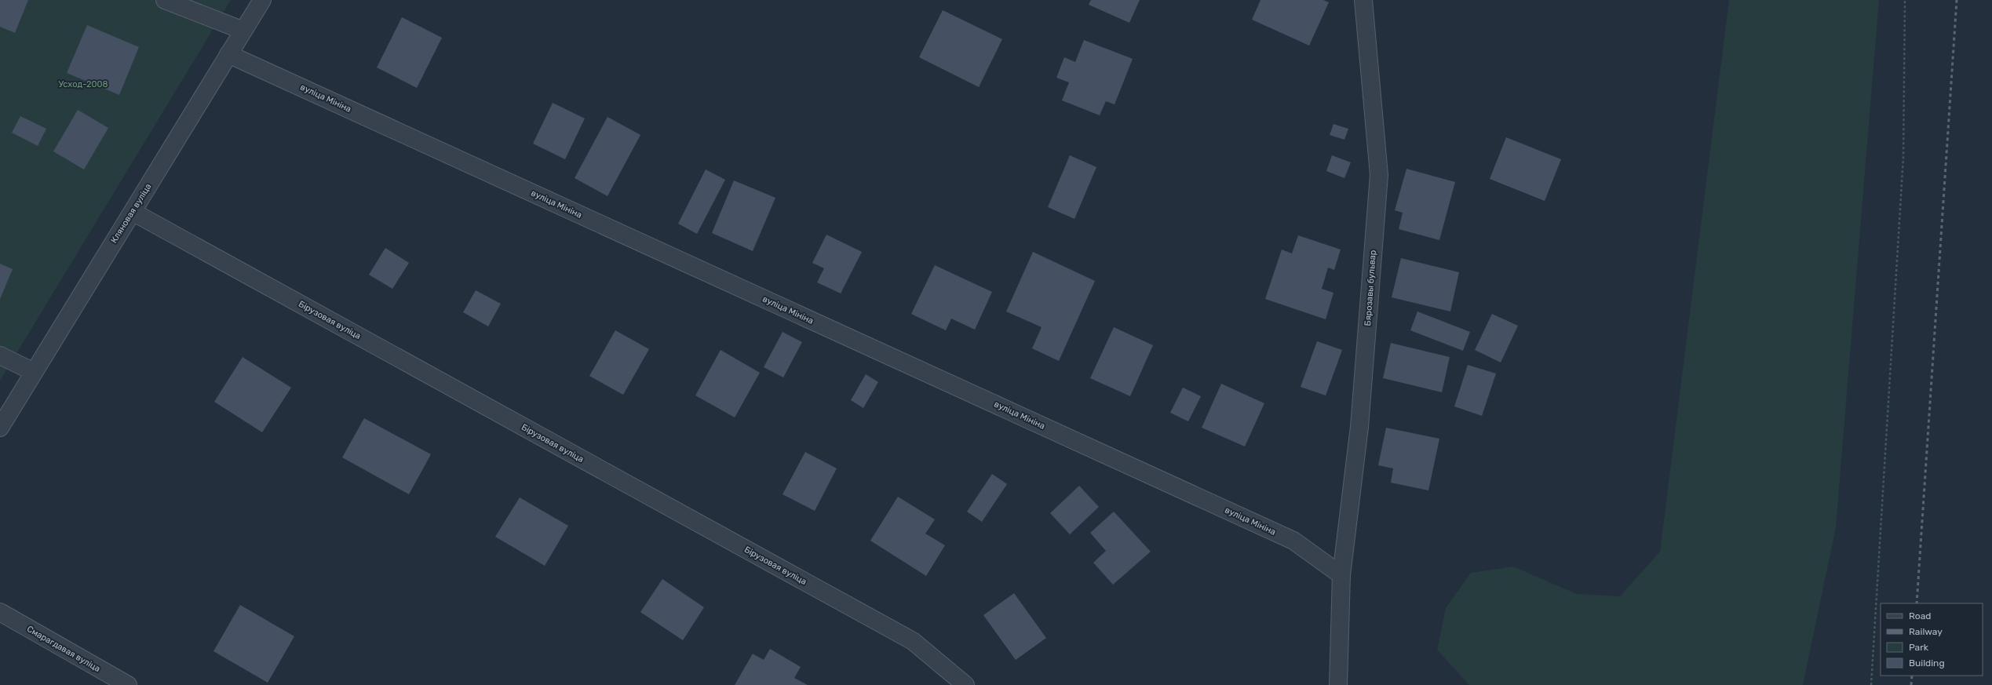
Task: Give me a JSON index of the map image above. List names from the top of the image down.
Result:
{
  "streets": {
    "street": [
      "вуліца Мініна",
      "Кляновая вуліца",
      "Бярозавы бульвар",
      "Бірузовая вуліца",
      "Смарагдавая вуліца"
    ]
  },
  "crossings": [
    ["вуліца Мініна", "Кляновая вуліца"],
    ["вуліца Мініна", "Бярозавы бульвар"],
    ["Кляновая вуліца", "Бірузовая вуліца"]
  ],
  "parks": ["Усход-2008"],
  "legend": [
    "Road",
    "Railway",
    "Park",
    "Building"
  ]
}
